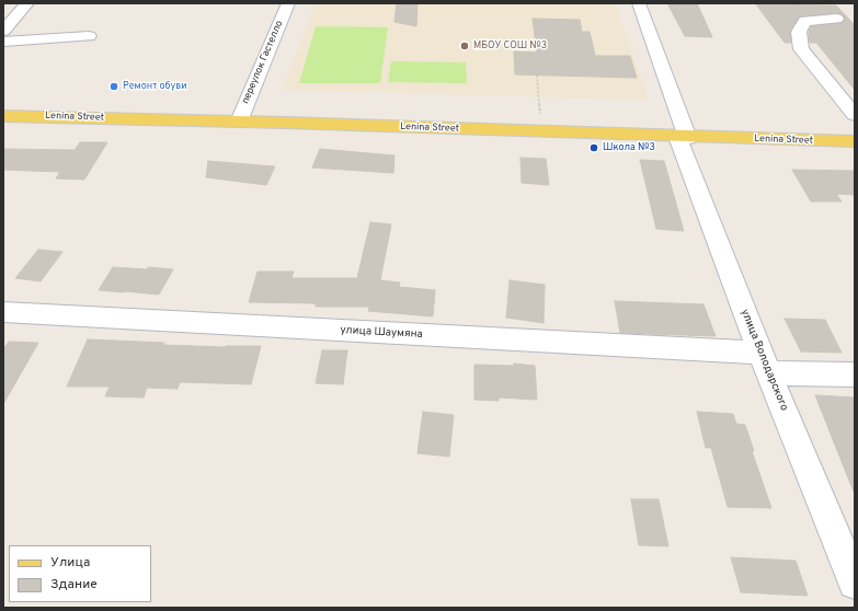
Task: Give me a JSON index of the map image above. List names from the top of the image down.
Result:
{
  "streets": {
    "main road": ["Lenina Street"],
    "street": ["переулок Гастелло", "улица Шаумяна", "улица Володарского"]
  },
  "crossings": [
    ["переулок Гастелло", "Lenina Street"],
    ["Lenina Street", "улица Володарского"],
    ["улица Шаумяна", "улица Володарского"]
  ],
  "places": ["МБОУ СОШ №3", "Ремонт обуви", "Школа №3"],
  "legend": ["Улица", "Здание"]
}
